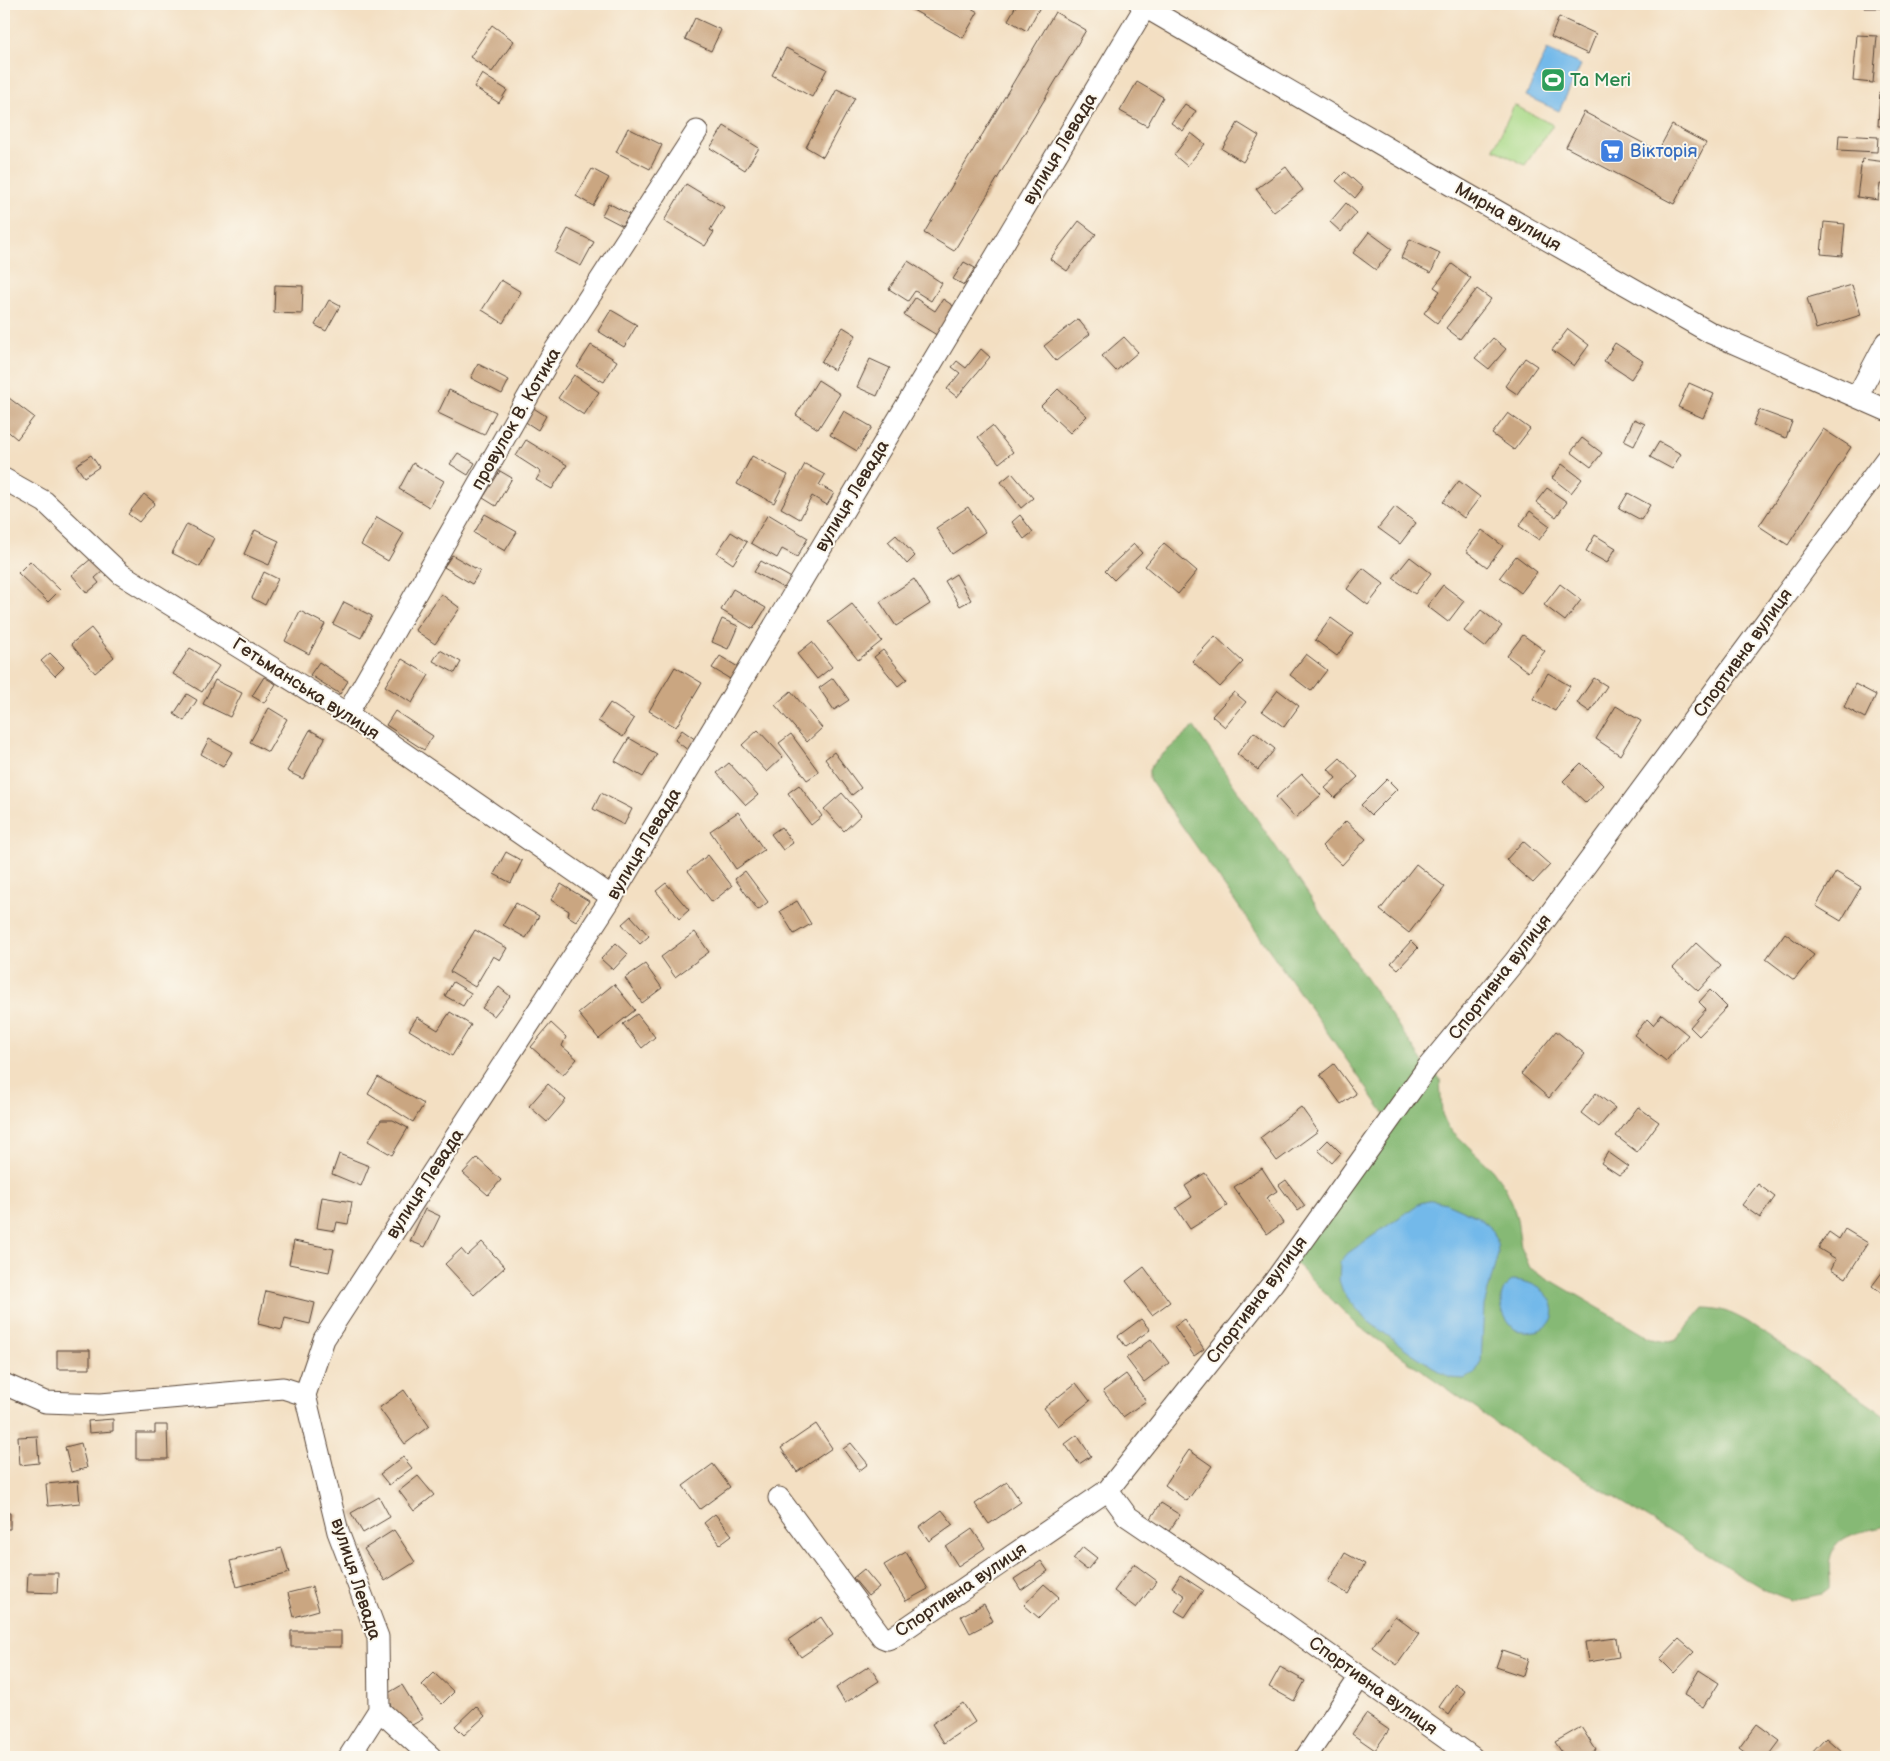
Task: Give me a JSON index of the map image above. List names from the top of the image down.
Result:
{
  "streets": {
    "street": [
      "вулиця Левада",
      "Мирна вулиця",
      "провулок В. Котика",
      "Спортивна вулиця",
      "Гетьманська вулиця"
    ]
  },
  "crossings": [
    ["вулиця Левада", "Мирна вулиця"],
    ["вулиця Левада", "Гетьманська вулиця"],
    ["провулок В. Котика", "Гетьманська вулиця"]
  ],
  "places": {
    "sports": ["Ta Meri"],
    "supermarket": ["Вікторія"]
  }
}
